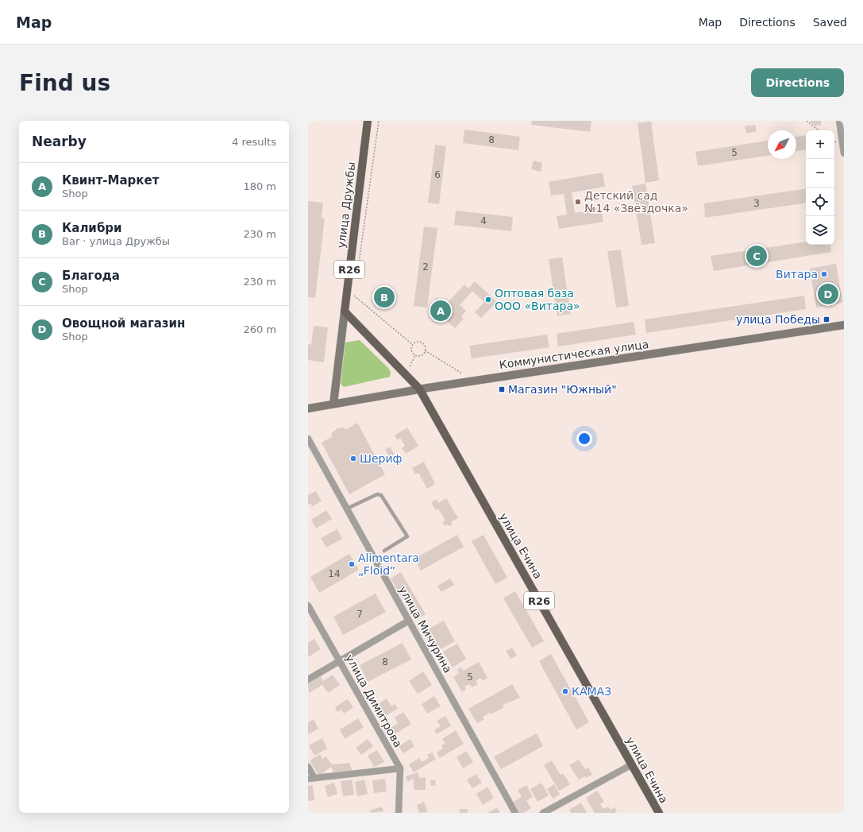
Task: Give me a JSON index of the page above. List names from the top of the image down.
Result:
{
  "streets": {
    "main road": [
      "улица Дружбы",
      "R26",
      "Коммунистическая улица",
      "улица Ечина"
    ],
    "street": ["улица Мичурина", "улица Димитрова"]
  },
  "crossings": [
    ["улица Дружбы", "R26"],
    ["улица Дружбы", "Коммунистическая улица"],
    ["R26", "Коммунистическая улица"],
    ["R26", "улица Ечина"],
    ["Коммунистическая улица", "улица Ечина"]
  ],
  "places": {
    "other": [
      "Детский сад №14 «Звёздочка»",
      "Витара",
      "Оптовая база ООО «Витара»",
      "Шериф",
      "Alimentara „Floid”",
      "КАМАЗ"
    ],
    "transit": ["улица Победы", "Магазин \"Южный\""]
  },
  "house_numbers": [
    "8",
    "5",
    "6",
    "3",
    "4",
    "2",
    "14",
    "7",
    "8",
    "5"
  ],
  "north": "bottom left",
  "page": {
    "header": "Map",
    "nav": ["Map", "Directions", "Saved"],
    "buttons": "Directions",
    "title": "Find us",
    "heading": ["Nearby", "4 results"],
    "map_buttons": ["+", "−"],
    "list": [
      {
        "mark": "A",
        "name": "Квинт-Маркет",
        "note": "Shop",
        "value": "180 m"
      },
      {
        "mark": "B",
        "name": "Калибри",
        "note": "Bar · улица Дружбы",
        "value": "230 m"
      },
      {
        "mark": "C",
        "name": "Благода",
        "note": "Shop",
        "value": "230 m"
      },
      {
        "mark": "D",
        "name": "Овощной магазин",
        "note": "Shop",
        "value": "260 m"
      }
    ],
    "pins": [
      "C",
      "D",
      "B",
      "A"
    ]
  }
}
